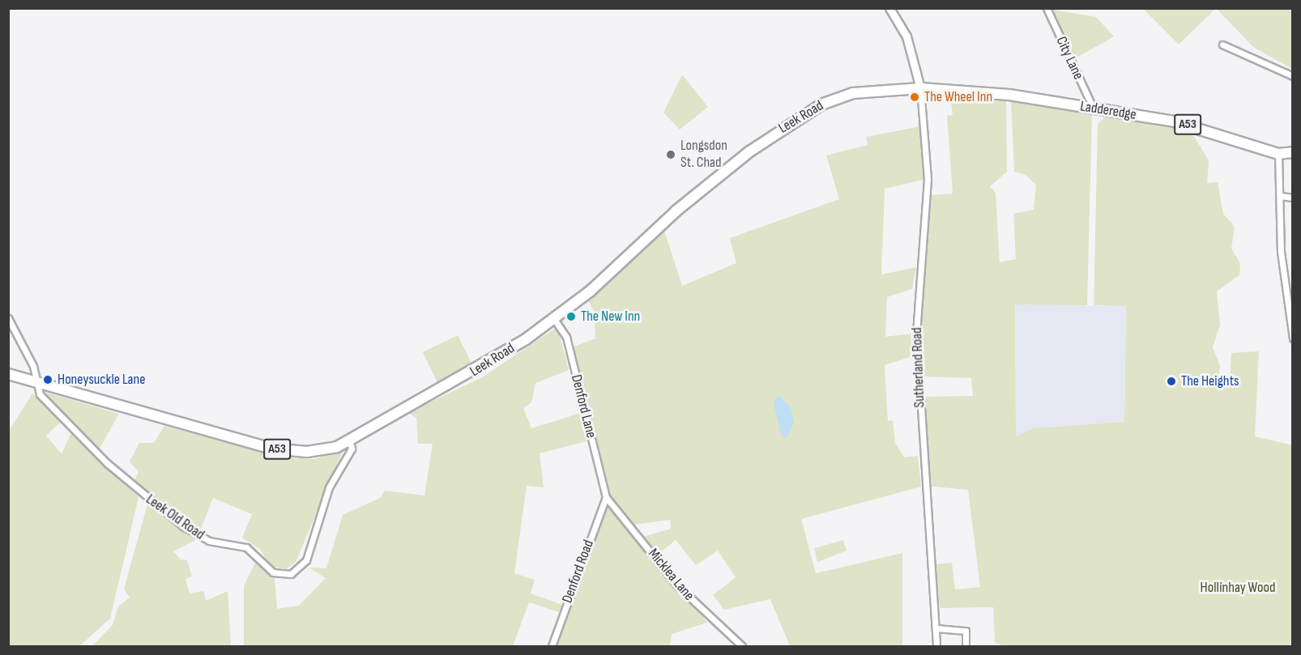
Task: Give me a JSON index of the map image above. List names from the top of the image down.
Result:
{
  "streets": {
    "highway": ["Ladderedge", "Leek Road", "A53"],
    "street": [
      "City Lane",
      "Sutherland Road",
      "Denford Lane",
      "Leek Old Road",
      "Denford Road",
      "Micklea Lane"
    ]
  },
  "crossings": [
    ["City Lane", "Ladderedge"],
    ["Ladderedge", "Leek Road"],
    ["Ladderedge", "Sutherland Road"],
    ["Leek Road", "Sutherland Road"],
    ["Leek Road", "Denford Lane"],
    ["Leek Road", "Leek Old Road"],
    ["Denford Lane", "Denford Road"],
    ["Denford Lane", "Micklea Lane"],
    ["Denford Road", "Micklea Lane"]
  ],
  "parks": ["Hollinhay Wood"],
  "places": [
    "The Wheel Inn",
    "Longsdon St. Chad",
    "The New Inn",
    "Honeysuckle Lane",
    "The Heights"
  ]
}
